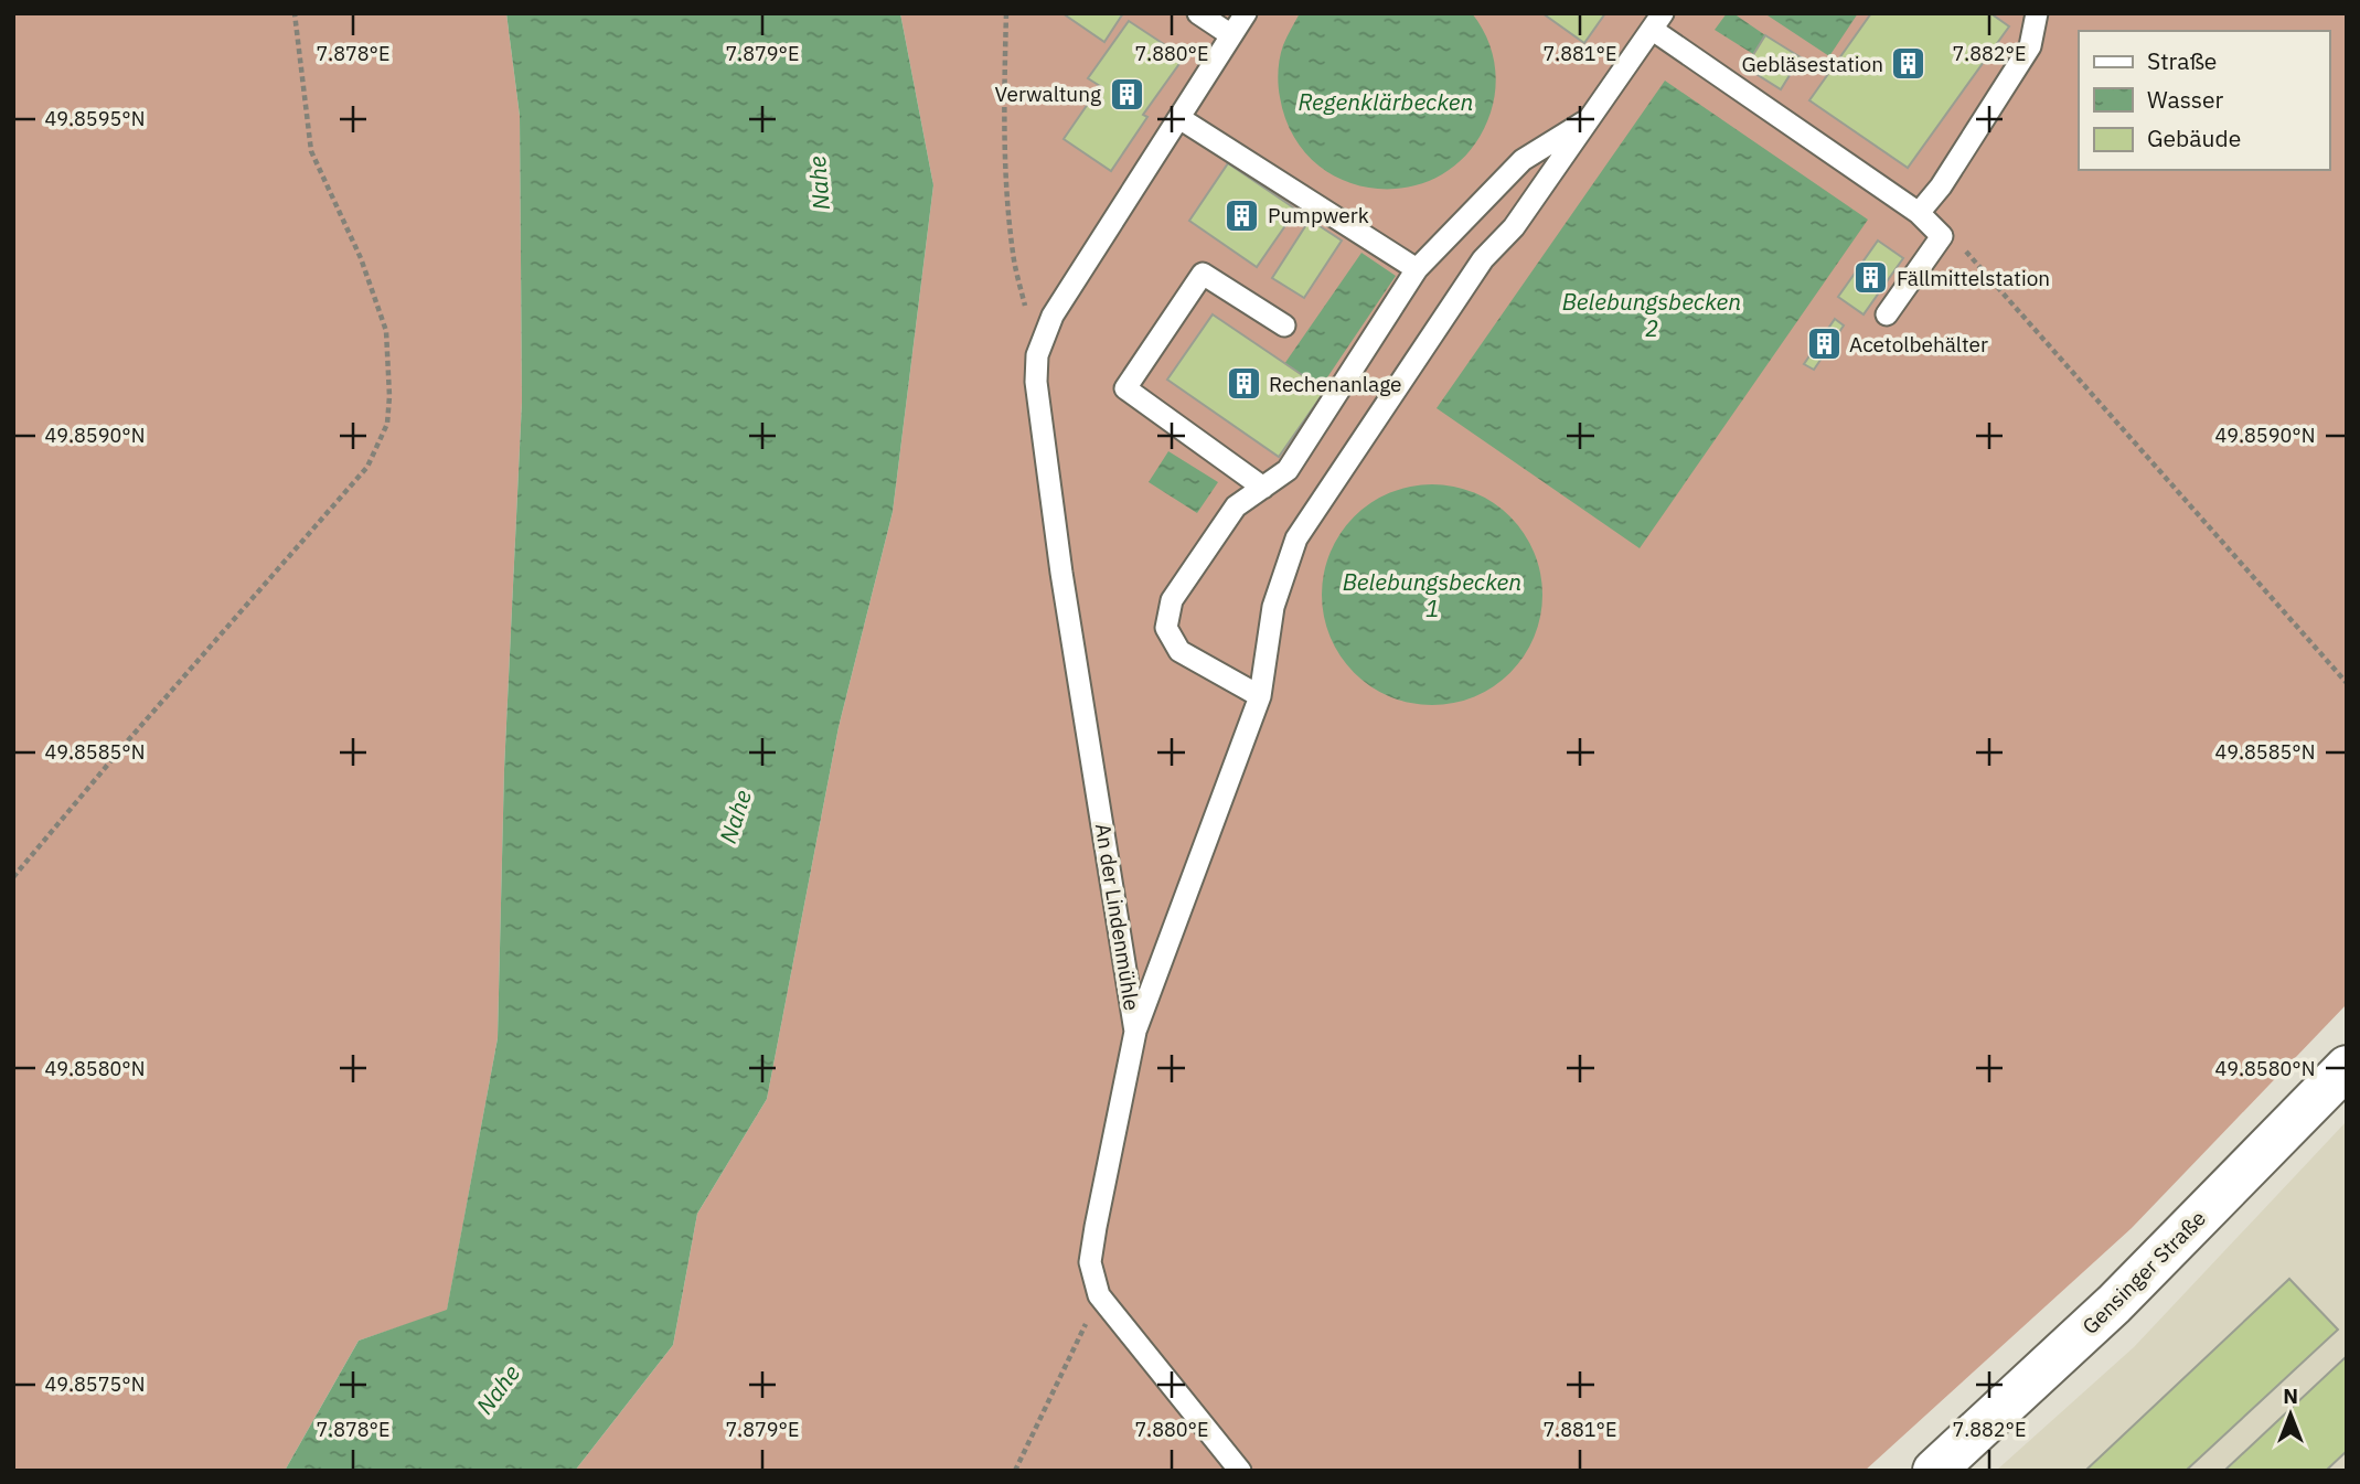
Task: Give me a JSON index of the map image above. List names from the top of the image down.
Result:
{
  "streets": {
    "street": ["Gensinger Straße"],
    "lane": ["An der Lindenmühle"]
  },
  "water": [
    "Regenklärbecken",
    "Nahe",
    "Belebungsbecken 2",
    "Belebungsbecken 1"
  ],
  "places": {
    "building": [
      "Gebläsestation",
      "Verwaltung",
      "Pumpwerk",
      "Fällmittelstation",
      "Acetolbehälter",
      "Rechenanlage"
    ]
  },
  "legend": ["Straße", "Wasser", "Gebäude"],
  "north": "top",
  "coordinates": [
    "7.878°E",
    "7.879°E",
    "7.880°E",
    "7.881°E",
    "7.882°E",
    "49.8595°N",
    "49.8590°N",
    "49.8585°N",
    "49.8580°N",
    "49.8575°N"
  ]
}
